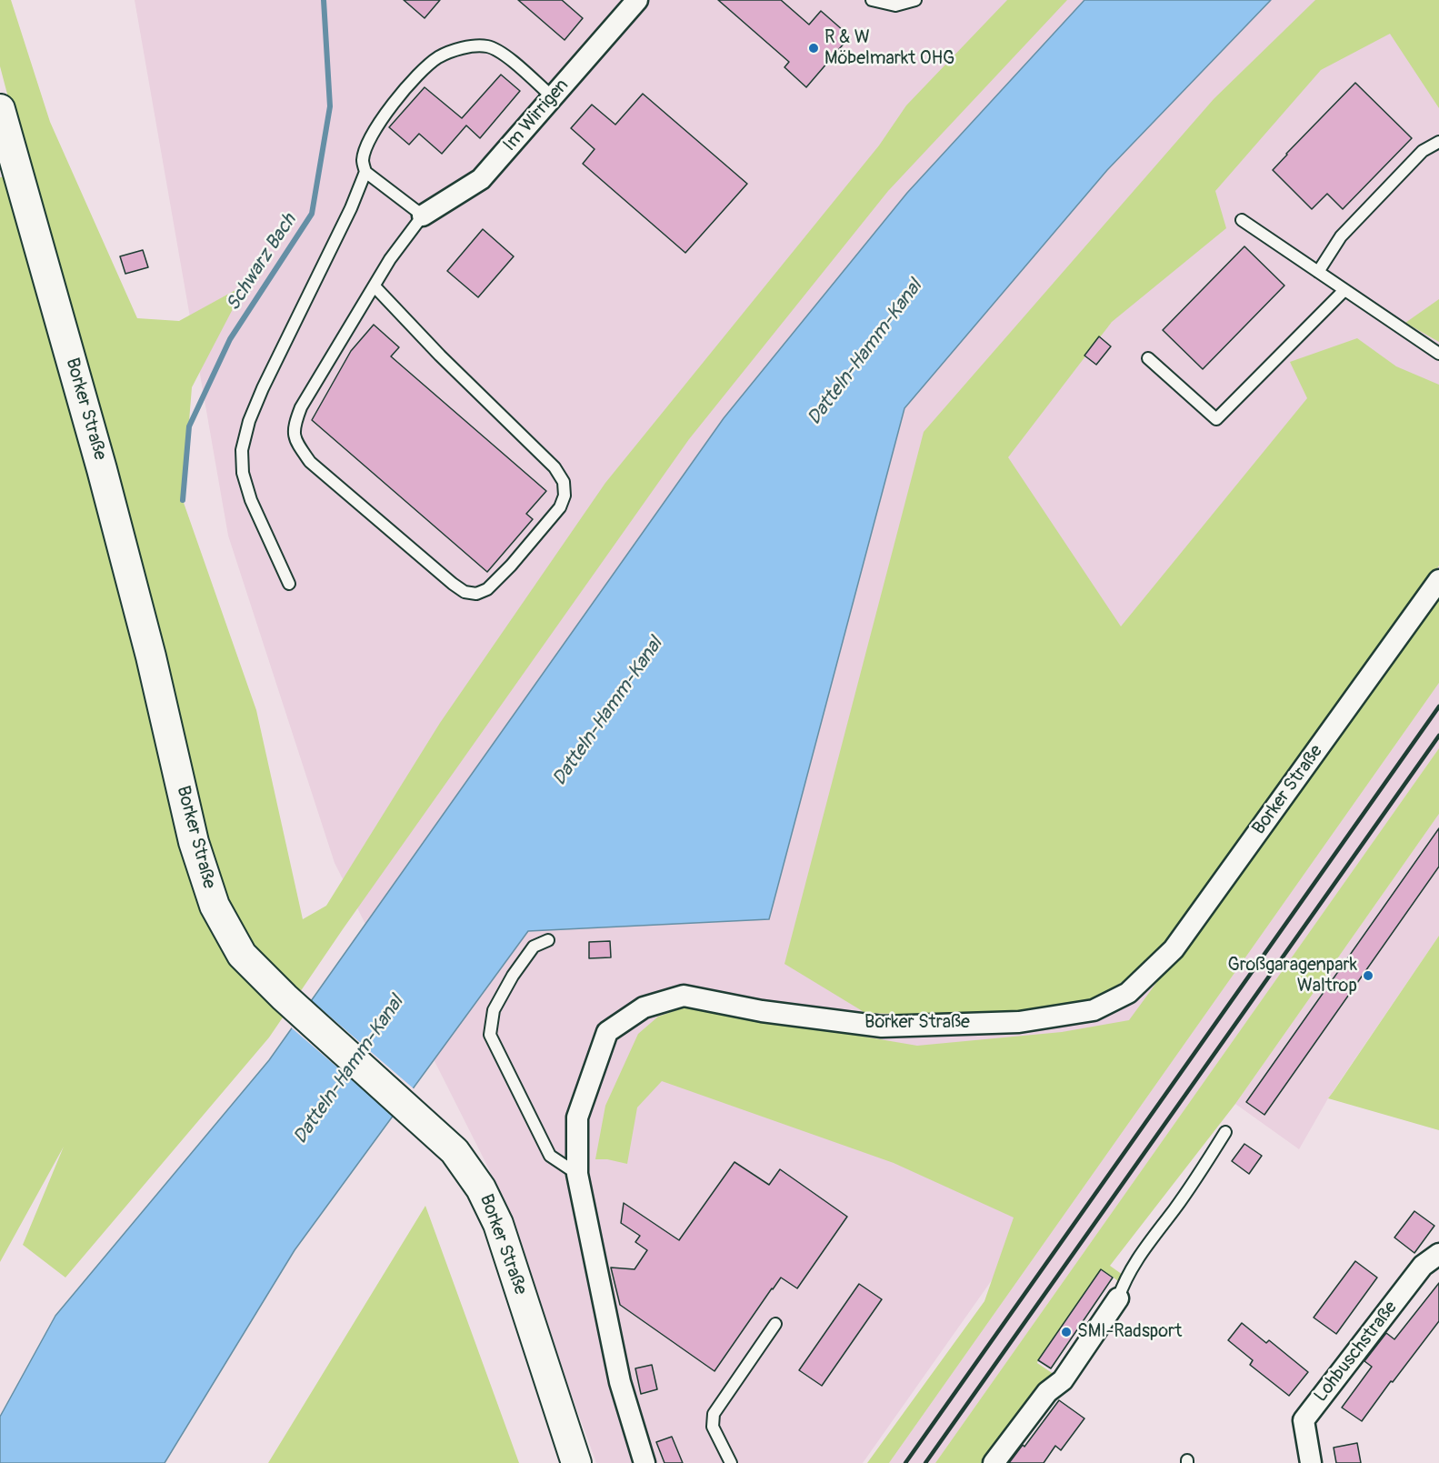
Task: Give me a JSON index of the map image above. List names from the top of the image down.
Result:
{
  "streets": {
    "street": ["Im Wirrigen", "Borker Straße", "Lohbuschstraße"]
  },
  "water": ["Schwarz Bach", "Datteln-Hamm-Kanal"],
  "places": ["R & W Möbelmarkt OHG", "Großgaragenpark Waltrop", "SMI-Radsport"]
}
